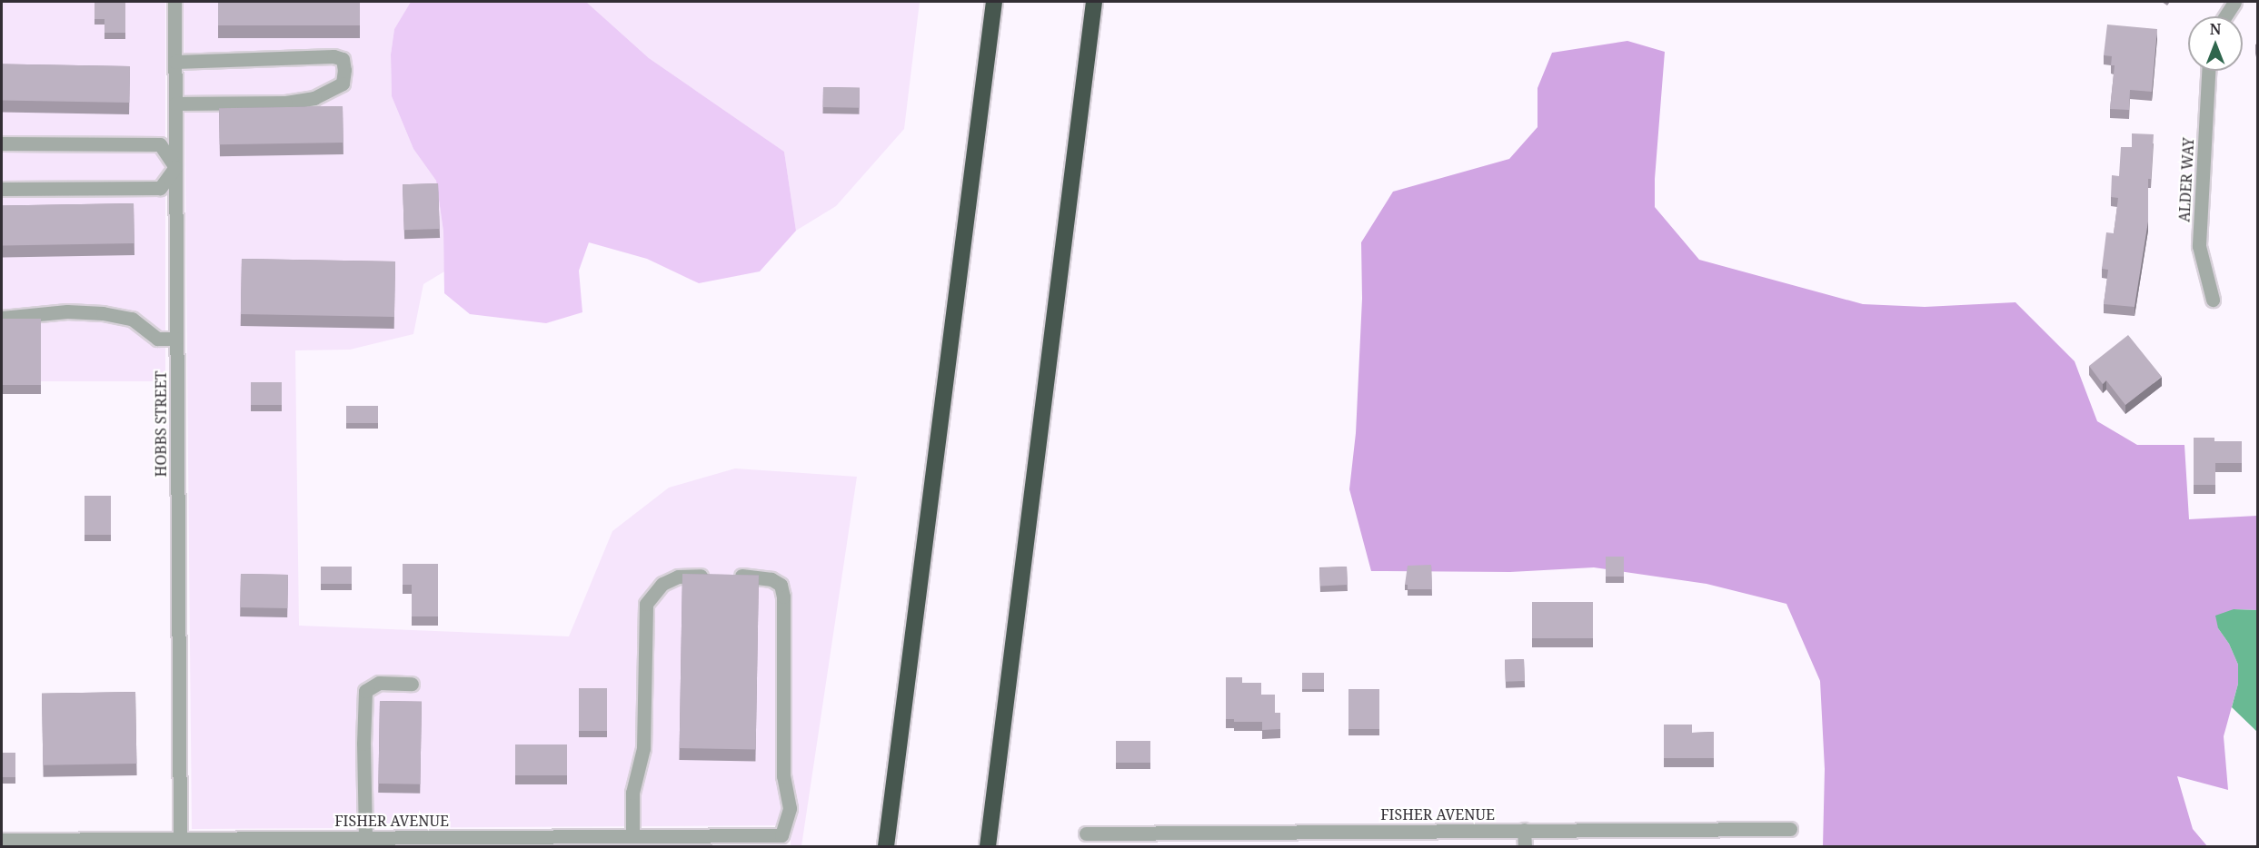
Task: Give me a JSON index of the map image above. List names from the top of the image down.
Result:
{
  "streets": {
    "street": ["ALDER WAY", "HOBBS STREET", "FISHER AVENUE"]
  },
  "crossings": [
    ["HOBBS STREET", "FISHER AVENUE"]
  ],
  "north": "top"
}
